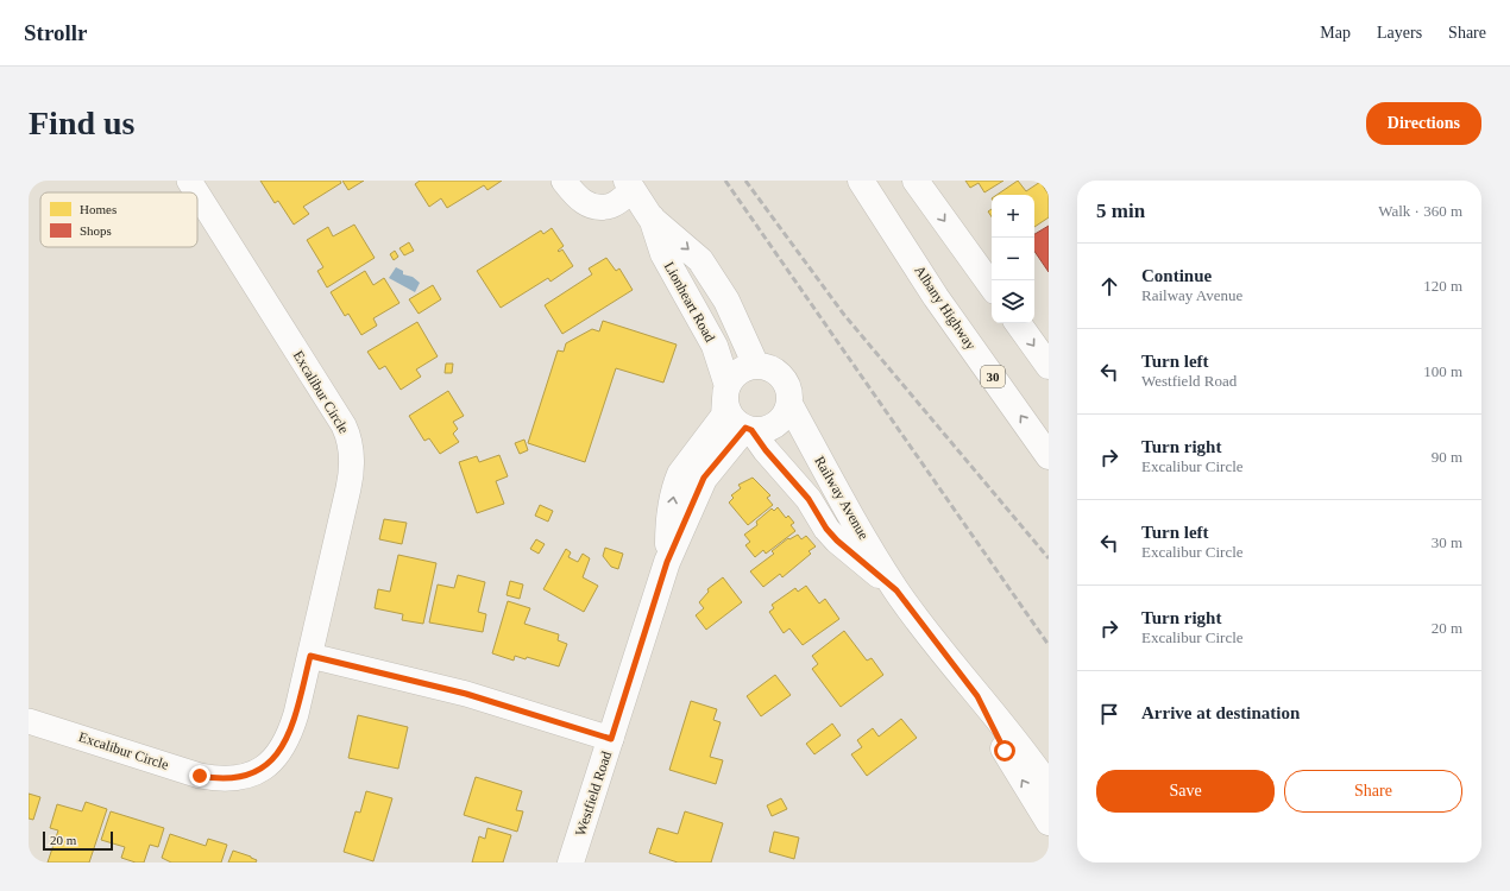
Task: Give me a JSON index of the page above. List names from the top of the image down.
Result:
{
  "streets": {
    "main road": [
      "Lionheart Road",
      "Albany Highway",
      "30",
      "Railway Avenue",
      "Westfield Road"
    ],
    "street": ["Excalibur Circle"]
  },
  "crossings": [
    ["Lionheart Road", "Railway Avenue"],
    ["Lionheart Road", "Westfield Road"],
    ["Railway Avenue", "Westfield Road"]
  ],
  "legend": ["Homes", "Shops"],
  "scale_bar": "20 m",
  "page": {
    "header": "Strollr",
    "nav": ["Map", "Layers", "Share"],
    "buttons": [
      "Directions",
      ["Save", "Share"]
    ],
    "title": "Find us",
    "heading": ["5 min", "Walk · 360 m"],
    "map_buttons": ["+", "−"],
    "list": [
      ["Continue", "Railway Avenue", "120 m"],
      ["Turn left", "Westfield Road", "100 m"],
      ["Turn right", "Excalibur Circle", "90 m"],
      ["Turn left", "Excalibur Circle", "30 m"],
      ["Turn right", "Excalibur Circle", "20 m"],
      "Arrive at destination"
    ],
    "scale": "20 m"
  }
}
